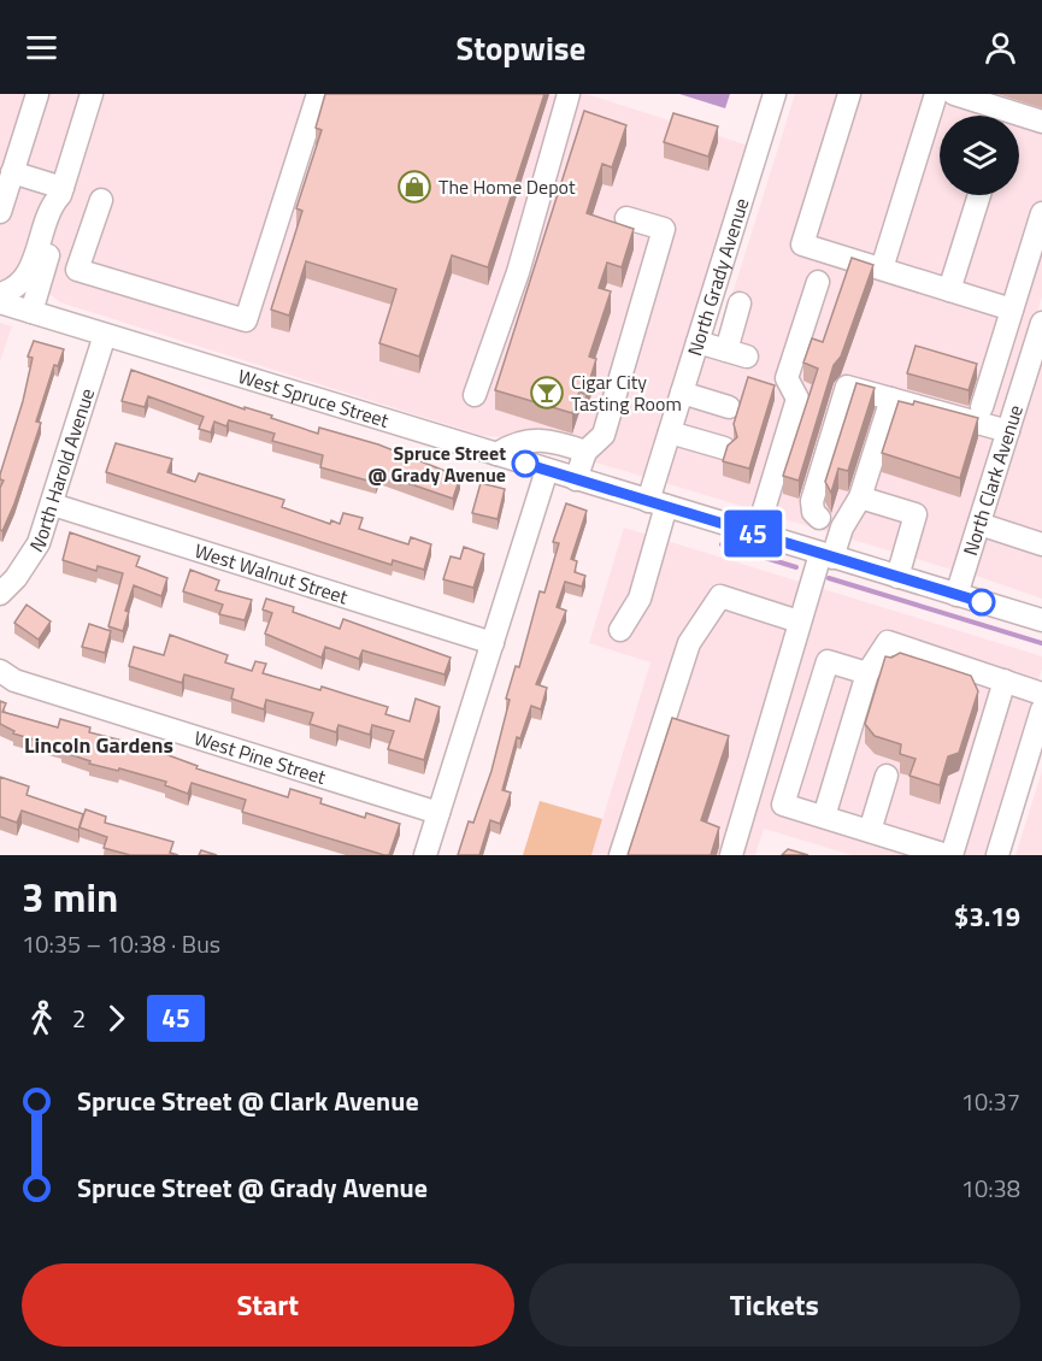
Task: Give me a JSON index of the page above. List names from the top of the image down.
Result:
{
  "streets": {
    "street": [
      "North Grady Avenue",
      "West Spruce Street",
      "North Harold Avenue",
      "North Clark Avenue",
      "West Walnut Street",
      "West Pine Street"
    ]
  },
  "crossings": [
    ["North Grady Avenue", "West Spruce Street"],
    ["West Spruce Street", "North Harold Avenue"],
    ["West Spruce Street", "North Clark Avenue"],
    ["North Harold Avenue", "West Walnut Street"]
  ],
  "districts": ["Lincoln Gardens"],
  "places": {
    "shop": ["The Home Depot"],
    "bar": ["Cigar City Tasting Room"],
    "other": ["Spruce Street @ Grady Avenue"]
  },
  "lines": ["bus line 45"],
  "page": {
    "header": "Stopwise",
    "on_map": "45",
    "heading": ["3 min", "10:35 – 10:38 · Bus", "$3.19"],
    "legs": ["2", "45"],
    "list": [
      {
        "name": "Spruce Street @ Clark Avenue",
        "value": "10:37"
      },
      {
        "name": "Spruce Street @ Grady Avenue",
        "value": "10:38"
      }
    ],
    "buttons": ["Start", "Tickets"]
  }
}
